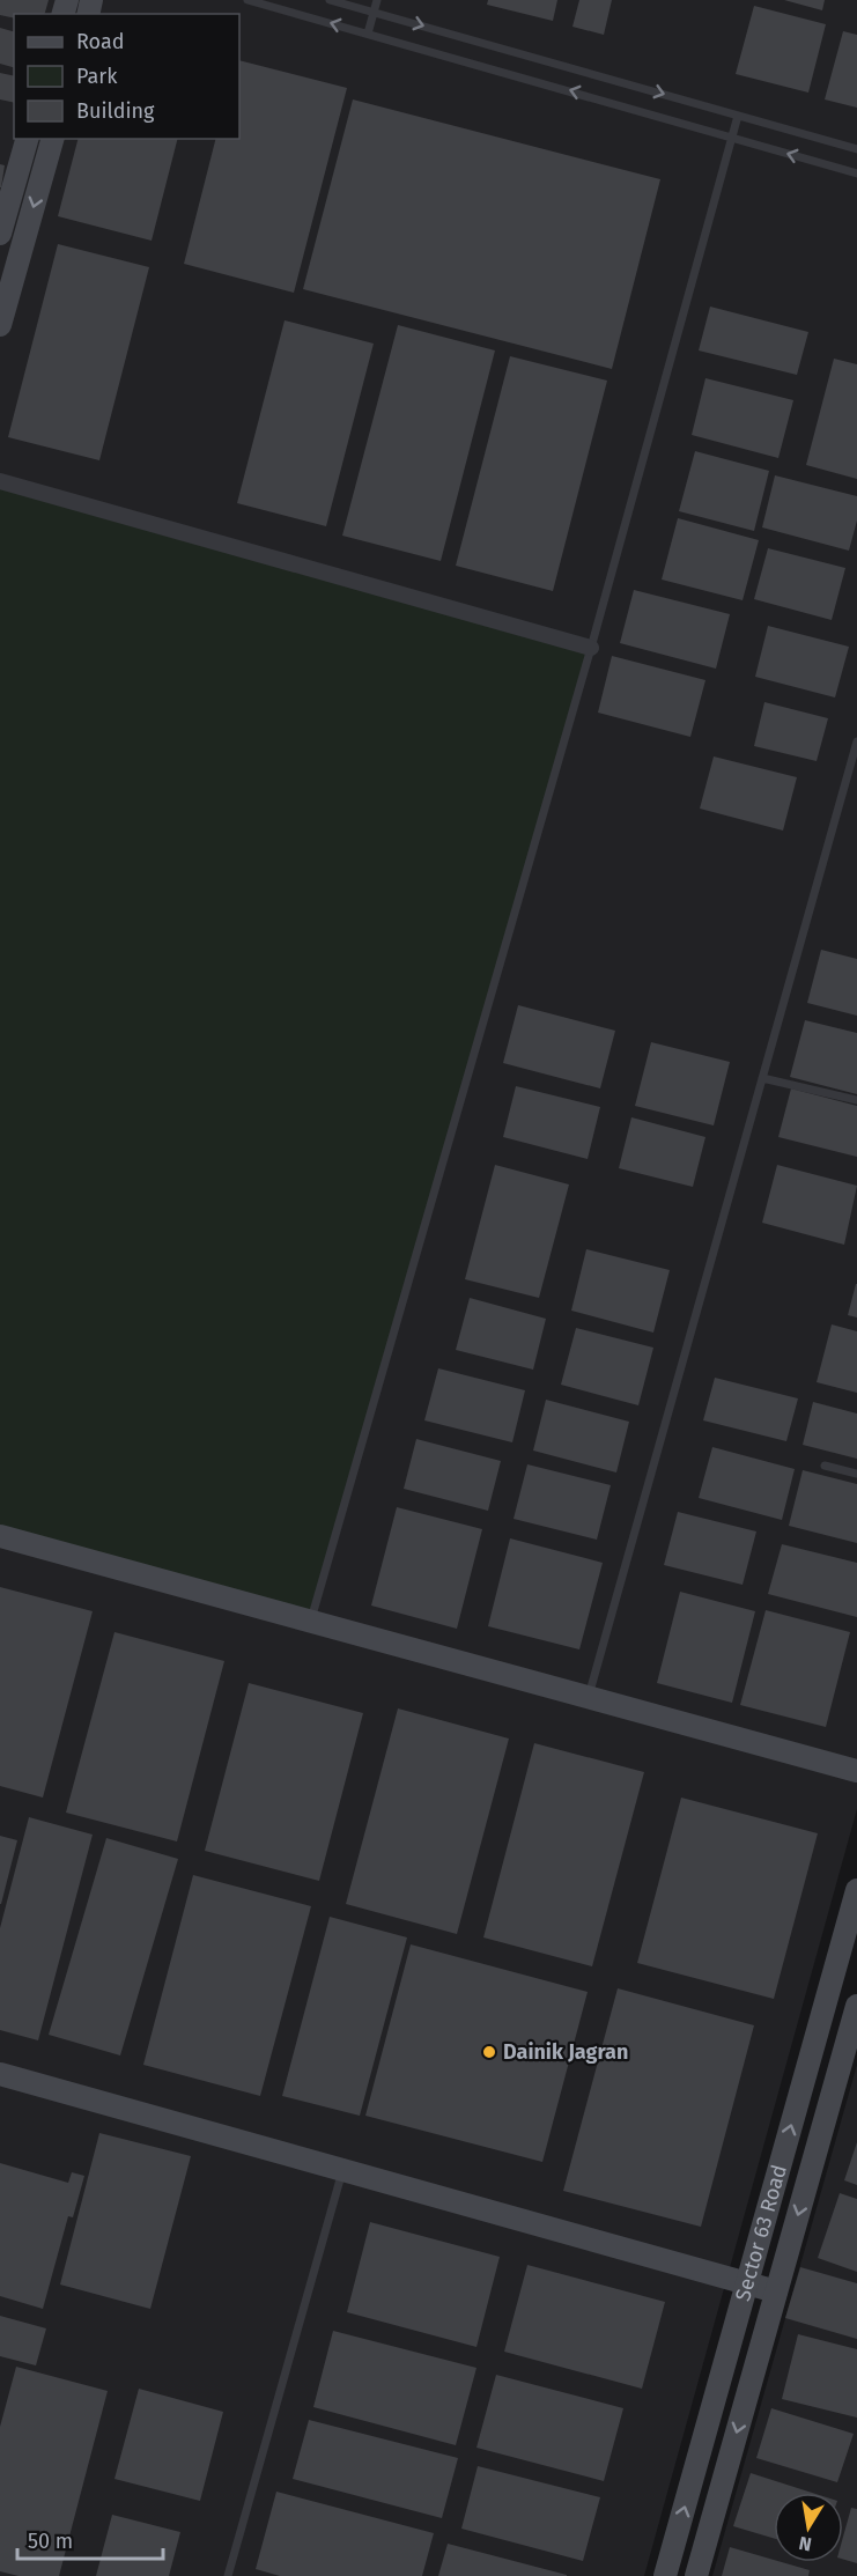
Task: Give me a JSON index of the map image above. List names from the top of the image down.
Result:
{
  "streets": {
    "street": ["Sector 63 Road"]
  },
  "places": ["Dainik Jagran"],
  "legend": ["Road", "Park", "Building"],
  "scale_bar": "50 m",
  "north": "bottom"
}
